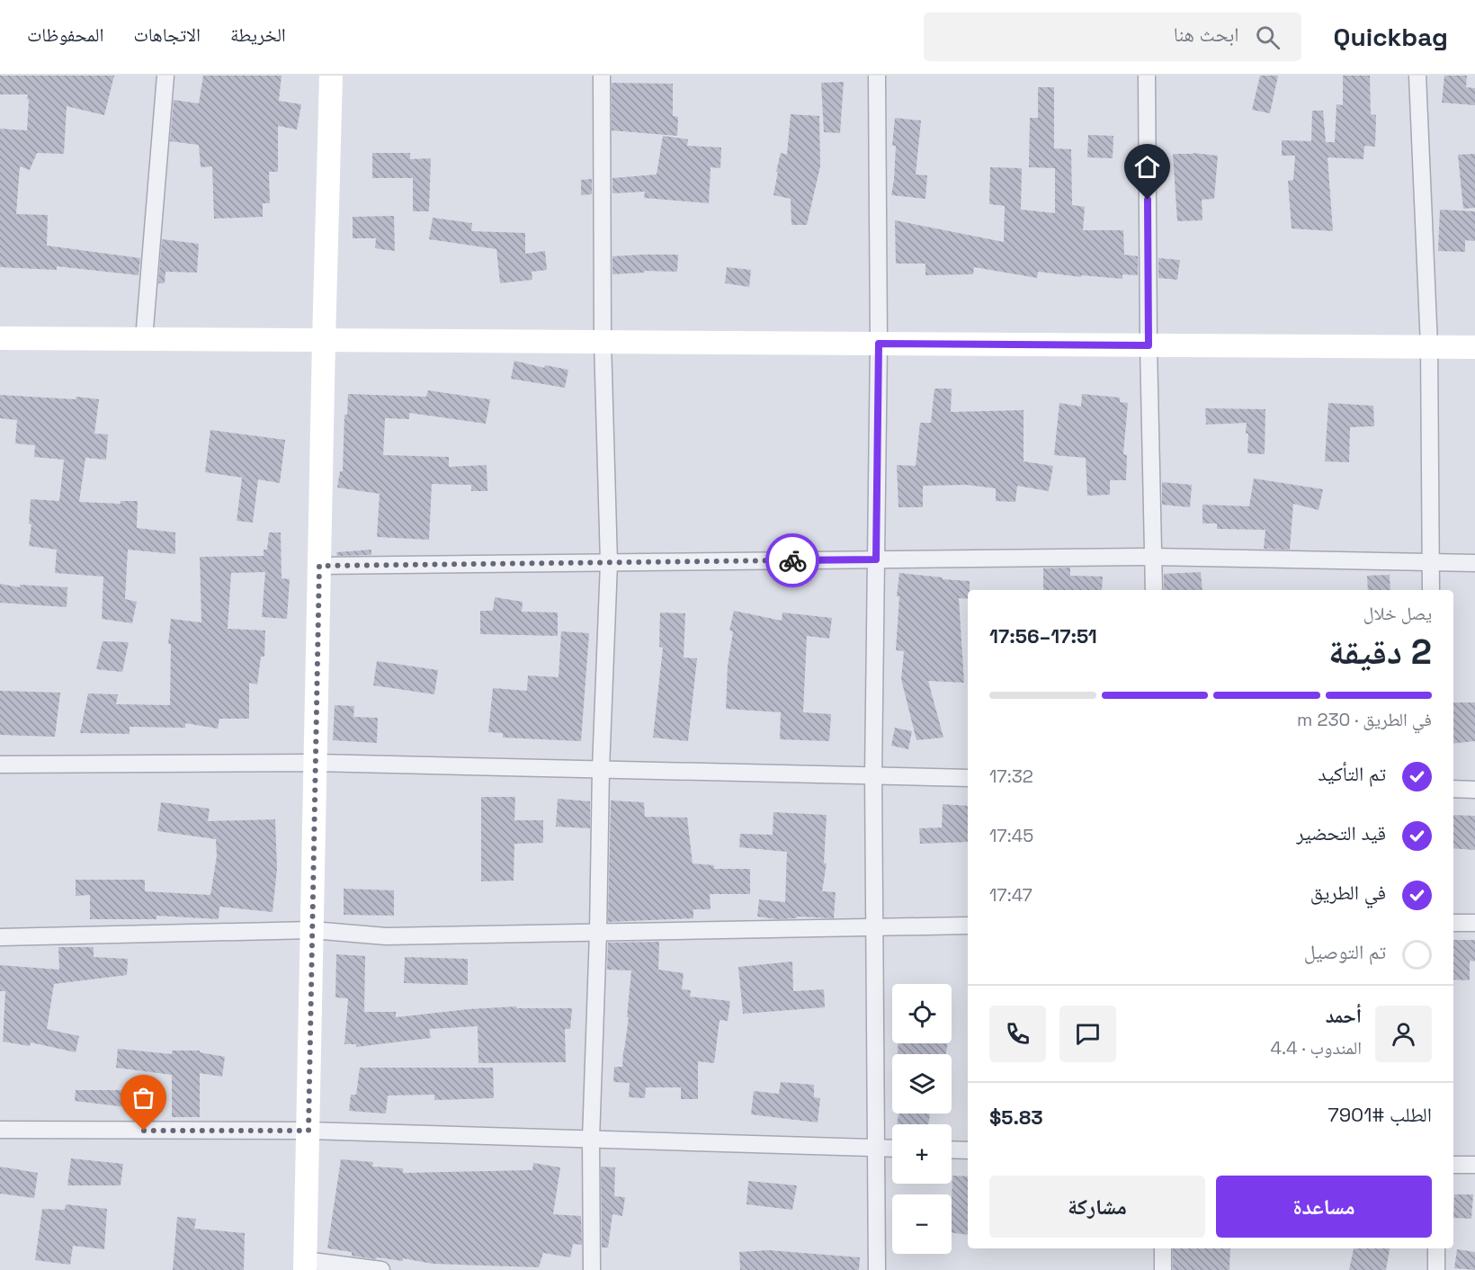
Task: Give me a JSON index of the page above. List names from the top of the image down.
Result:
{
  "page": {
    "header": "Quickbag",
    "search": "ابحث هنا",
    "nav": ["الخريطة", "الاتجاهات", "المحفوظات"],
    "heading": ["2 دقيقة", "يصل خلال", "17:51–17:56"],
    "panel": [
      "أحمد",
      "المندوب · 4.4",
      "الطلب #7901",
      "$5.83"
    ],
    "bar": "في الطريق · 230 m",
    "list": [
      ["تم التأكيد", "17:32"],
      ["قيد التحضير", "17:45"],
      ["في الطريق", "17:47"],
      "تم التوصيل"
    ],
    "map_buttons": ["+", "−"],
    "buttons": ["مساعدة", "مشاركة"]
  }
}
